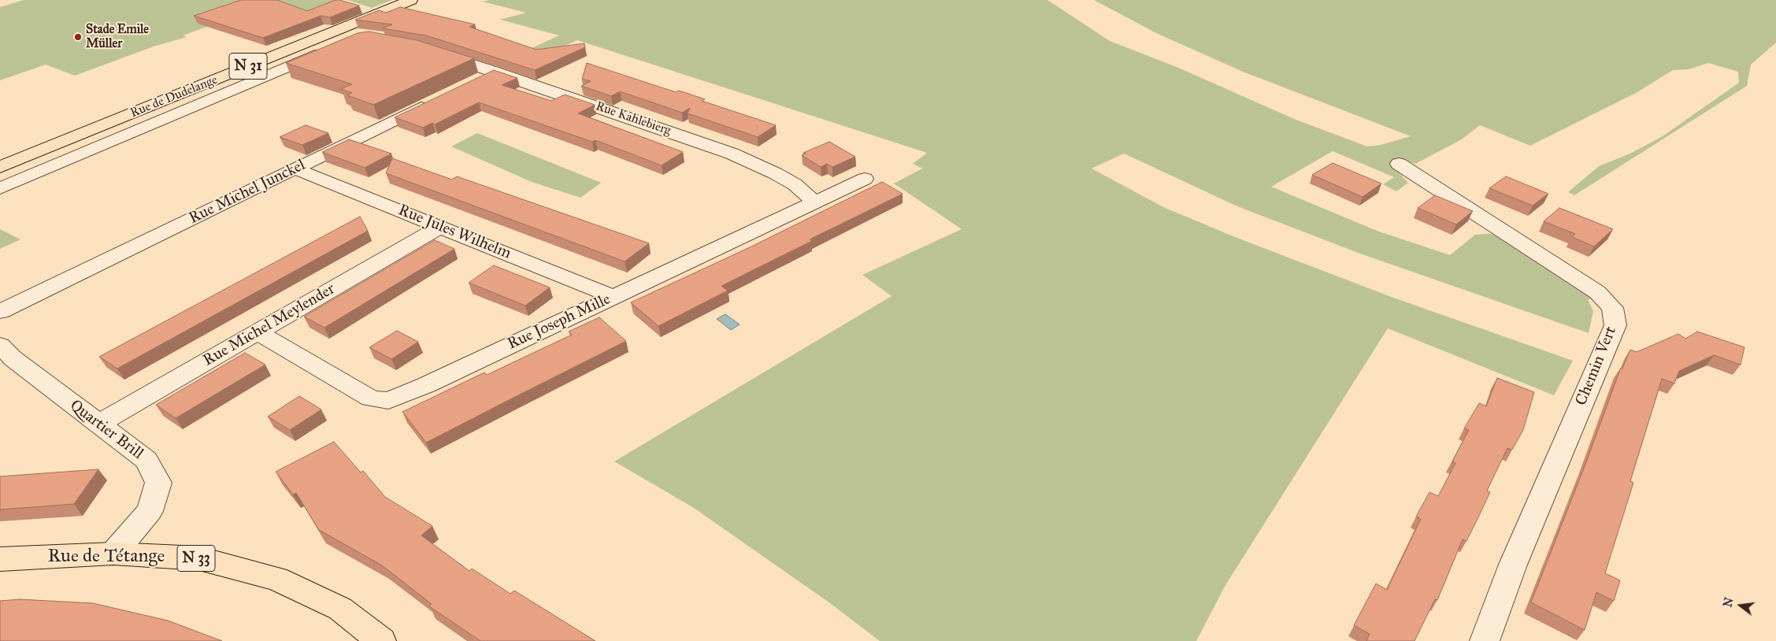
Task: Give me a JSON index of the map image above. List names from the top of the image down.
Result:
{
  "streets": {
    "main road": [
      "N 31",
      "Rue de Dudelange",
      "Rue de Tétange",
      "N 33"
    ],
    "street": [
      "Rue Kahlebierg",
      "Rue Michel Junckel",
      "Rue Jules Wilhelm",
      "Rue Joseph Mille",
      "Rue Michel Meylender",
      "Chemin Vert",
      "Quartier Brill"
    ]
  },
  "crossings": [
    ["Rue Kahlebierg", "Rue Joseph Mille"],
    ["Rue Michel Junckel", "Rue Jules Wilhelm"],
    ["Rue Jules Wilhelm", "Rue Joseph Mille"],
    ["Rue Jules Wilhelm", "Rue Michel Meylender"],
    ["Rue Joseph Mille", "Rue Michel Meylender"],
    ["Rue Michel Meylender", "Quartier Brill"],
    ["Quartier Brill", "Rue de Tétange"]
  ],
  "places": ["Stade Emile Müller"],
  "north": "left"
}
